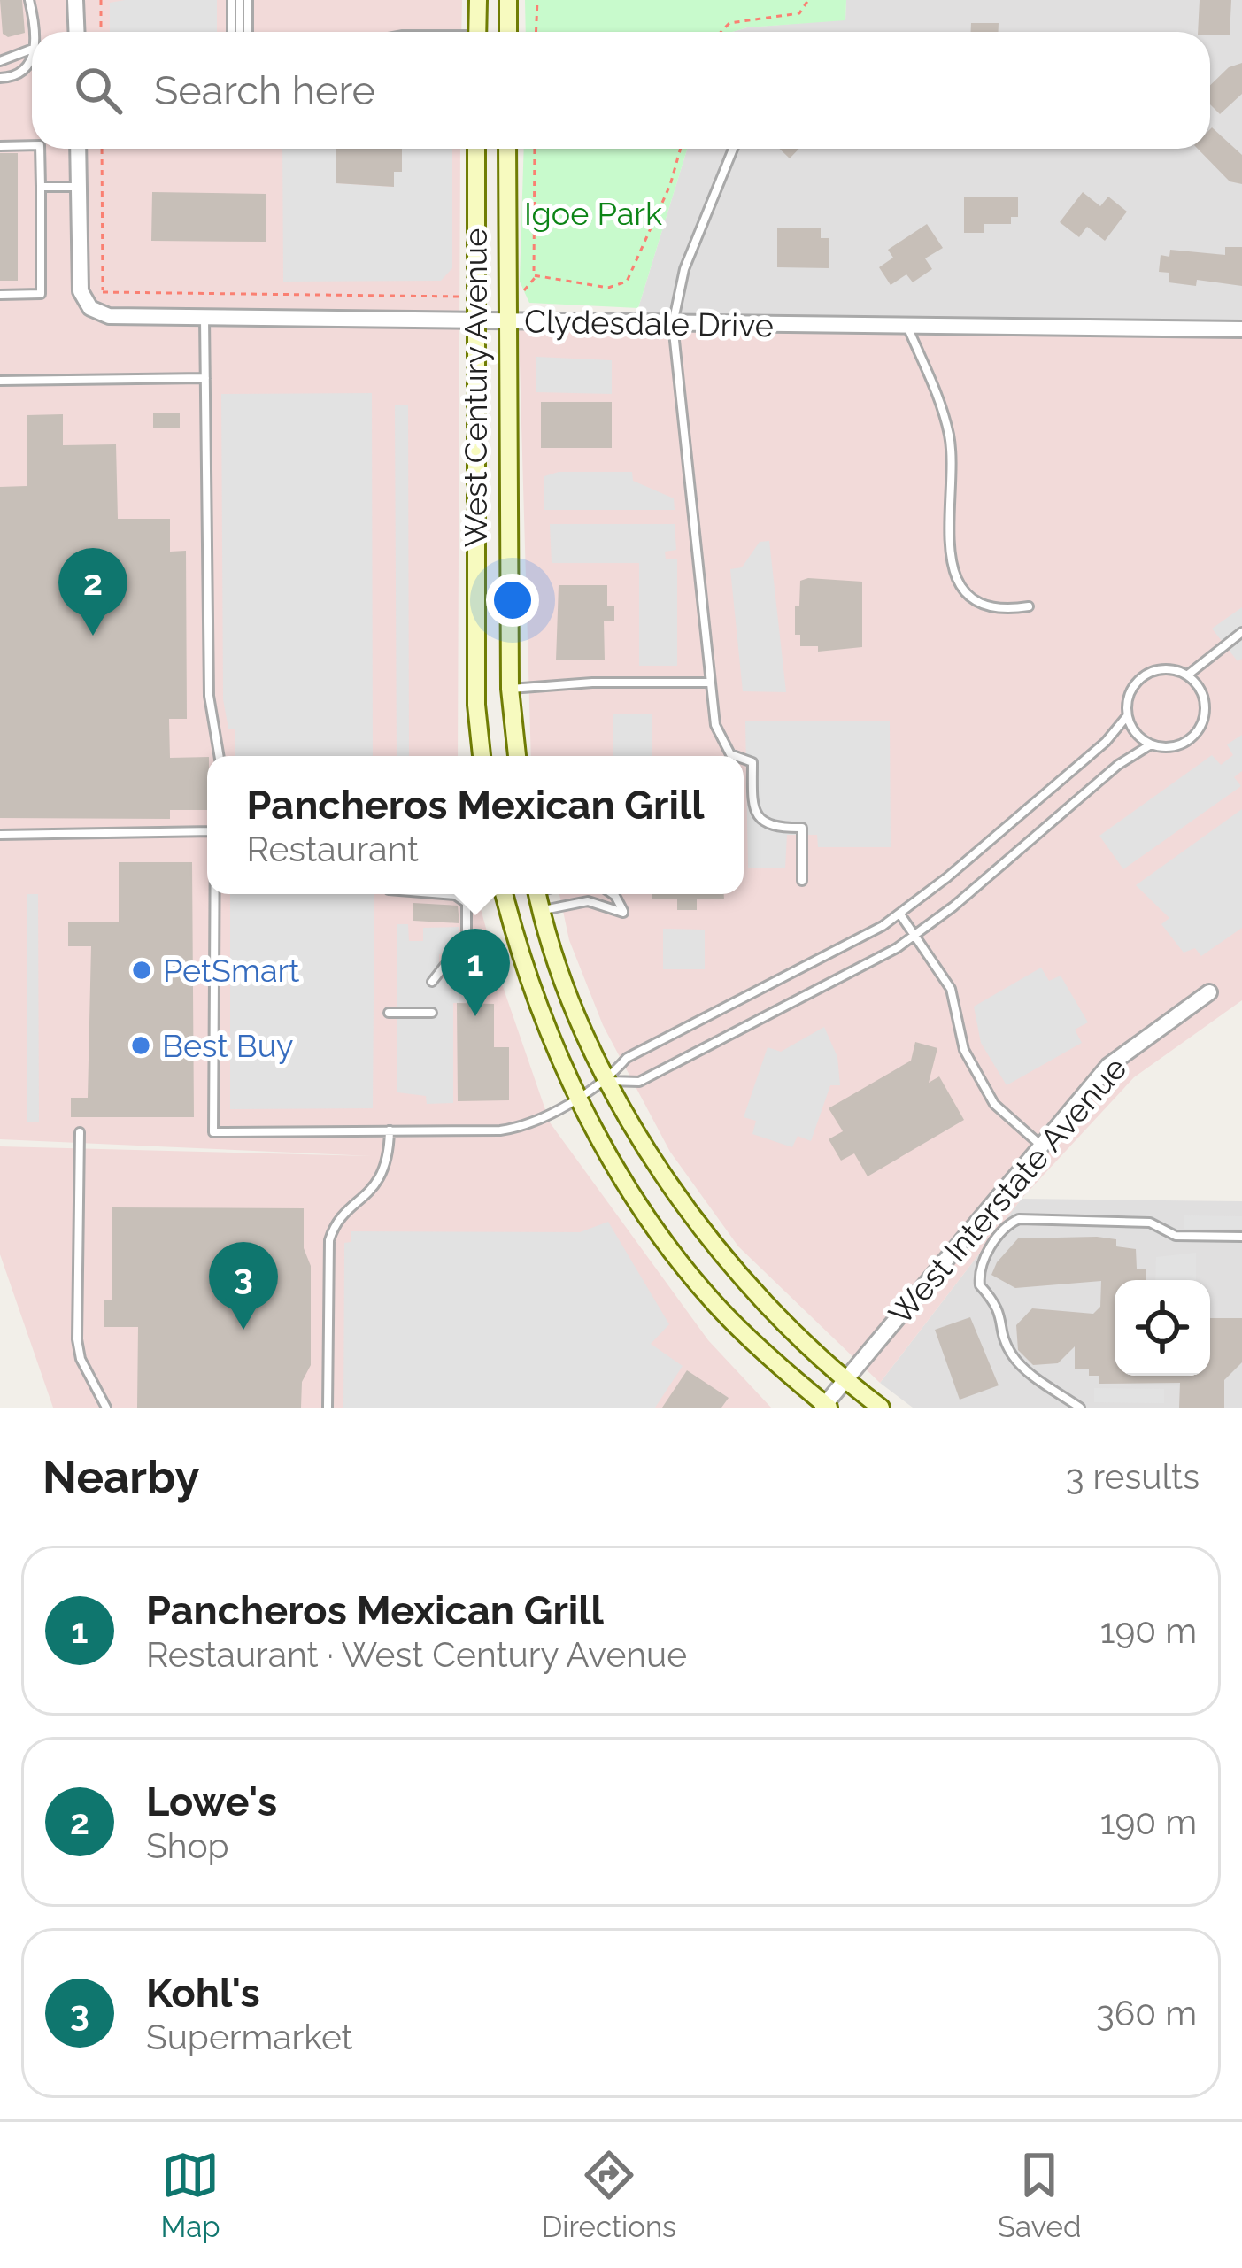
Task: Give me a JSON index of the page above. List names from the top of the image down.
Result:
{
  "streets": {
    "main road": ["West Century Avenue"],
    "street": ["Clydesdale Drive", "West Interstate Avenue"]
  },
  "crossings": [
    ["Clydesdale Drive", "West Century Avenue"]
  ],
  "parks": ["Igoe Park"],
  "places": ["PetSmart", "Best Buy"],
  "page": {
    "search": "Search here",
    "pins": ["2", "1", "3"],
    "popup": ["Pancheros Mexican Grill", "Restaurant"],
    "heading": ["Nearby", "3 results"],
    "list": [
      {
        "mark": "1",
        "name": "Pancheros Mexican Grill",
        "note": "Restaurant · West Century Avenue",
        "value": "190 m"
      },
      {
        "mark": "2",
        "name": "Lowe's",
        "note": "Shop",
        "value": "190 m"
      },
      {
        "mark": "3",
        "name": "Kohl's",
        "note": "Supermarket",
        "value": "360 m"
      }
    ],
    "nav": ["Map", "Directions", "Saved"]
  }
}
